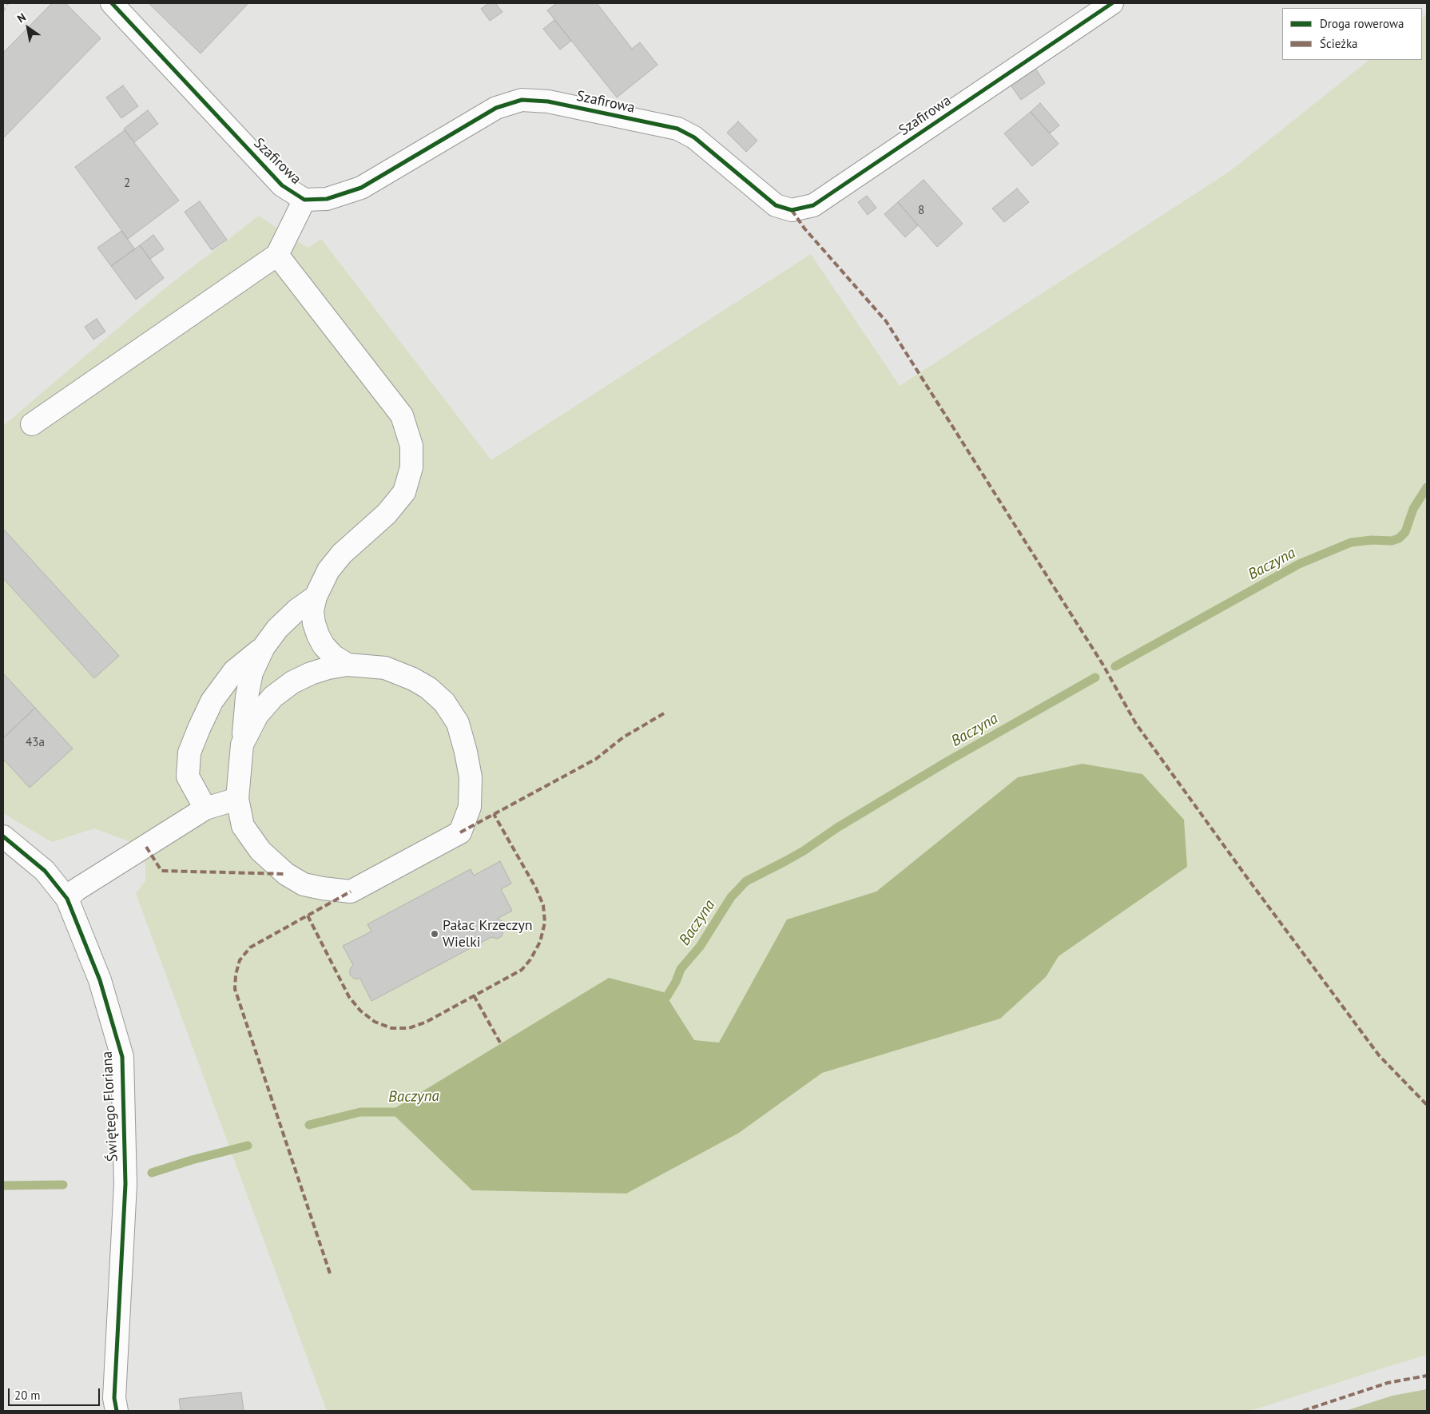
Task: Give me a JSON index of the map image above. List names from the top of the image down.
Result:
{
  "streets": {
    "street": ["Szafirowa", "Świętego Floriana"]
  },
  "water": ["Baczyna"],
  "places": ["Pałac Krzeczyn Wielki"],
  "house_numbers": ["2", "8", "43a"],
  "legend": ["Droga rowerowa", "Ścieżka"],
  "scale_bar": "20 m",
  "north": "top left"
}
